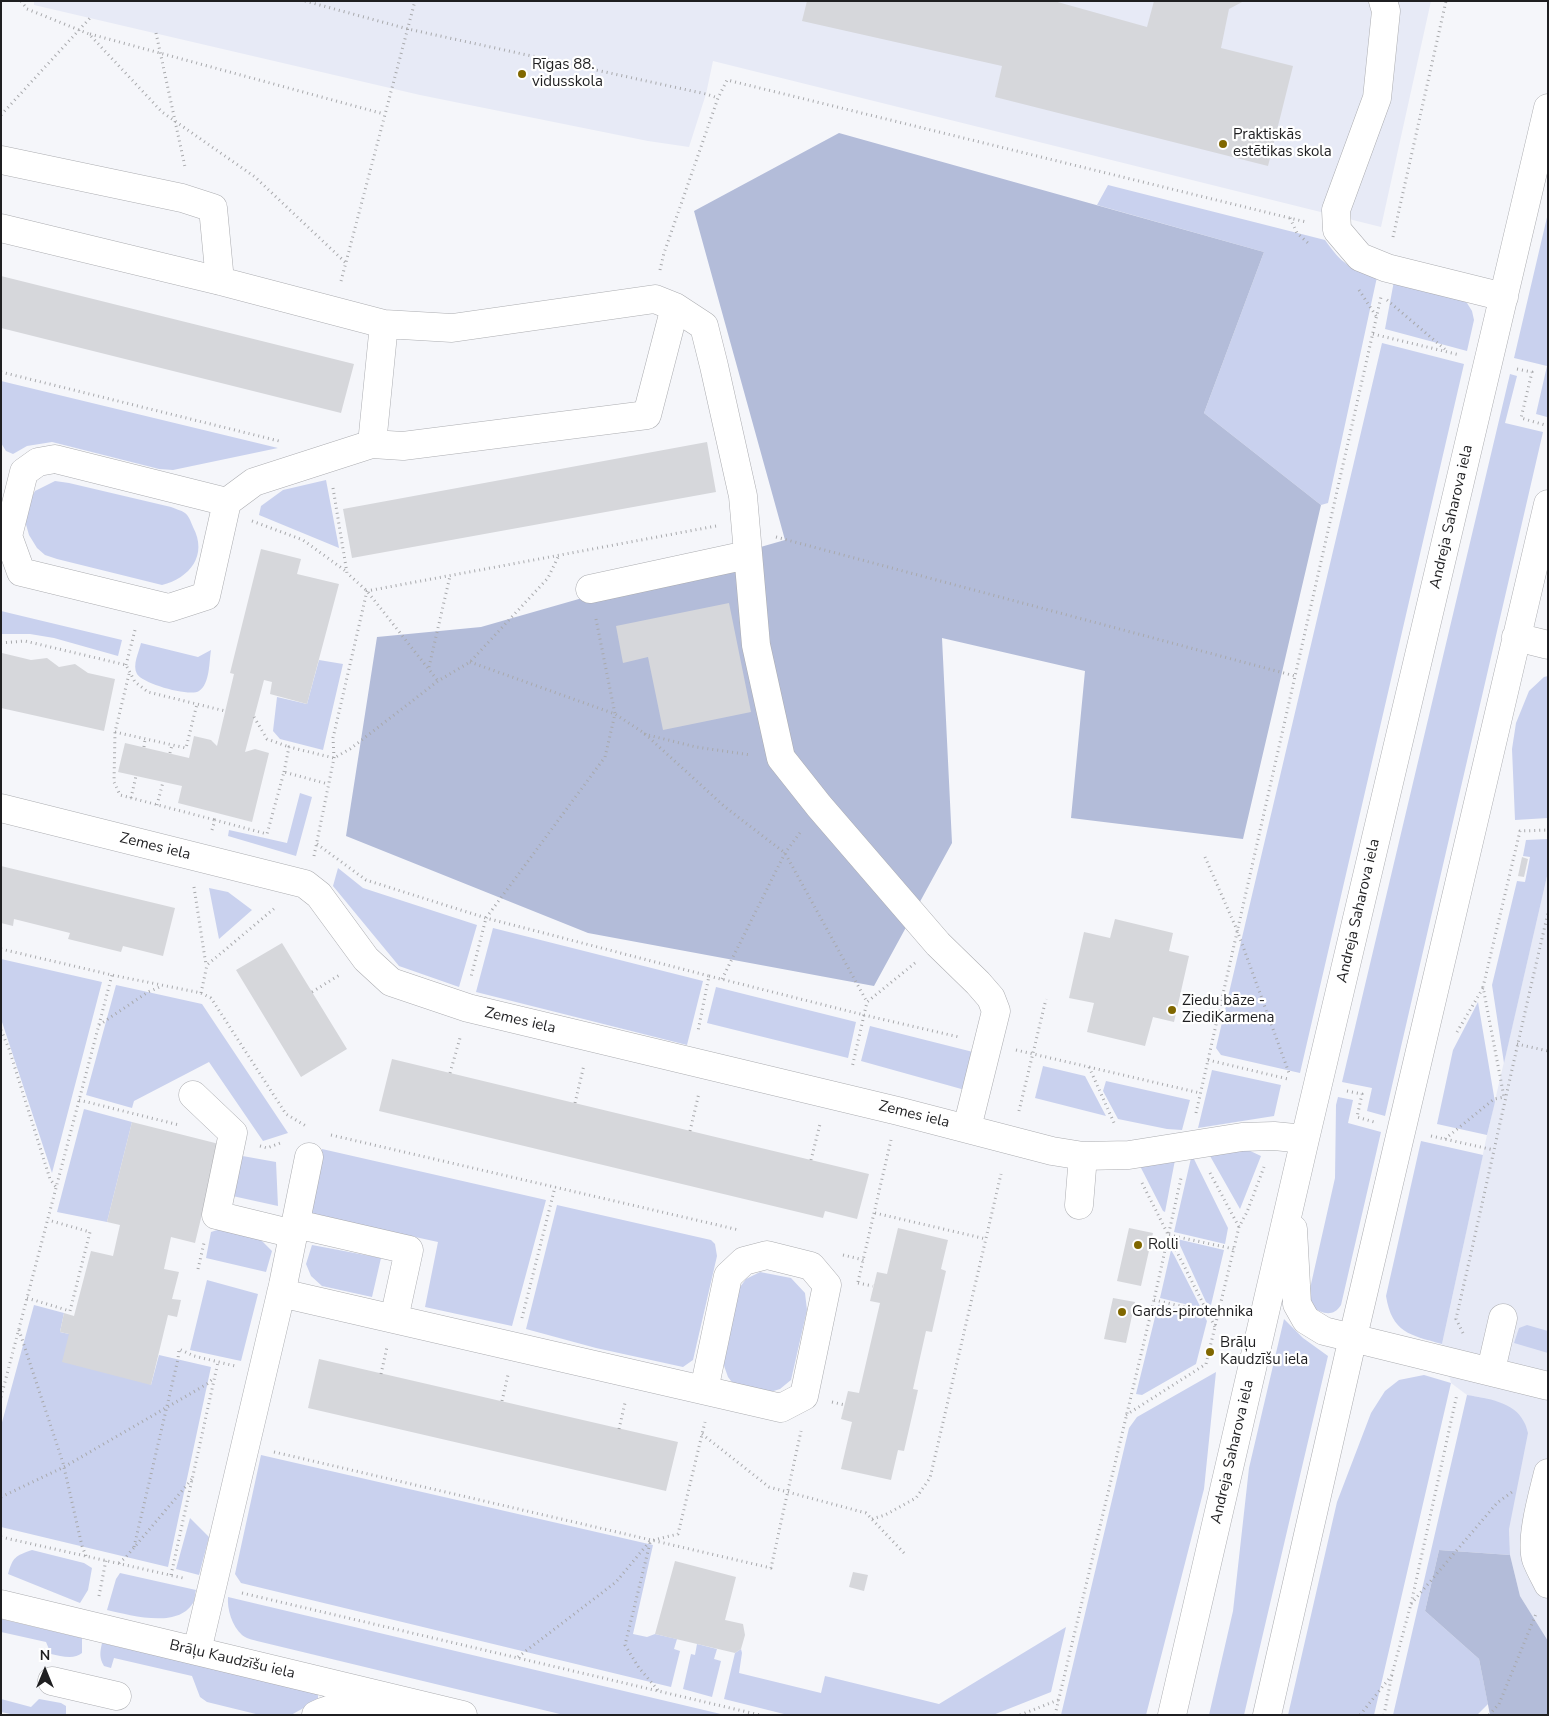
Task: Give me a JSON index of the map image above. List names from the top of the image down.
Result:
{
  "streets": {
    "street": ["Andreja Saharova iela", "Zemes iela", "Brāļu Kaudzīšu iela"]
  },
  "crossings": [
    ["Andreja Saharova iela", "Zemes iela"]
  ],
  "places": [
    "Rīgas 88. vidusskola",
    "Praktiskās estētikas skola",
    "Ziedu bāze - ZiediKarmena",
    "Rolli",
    "Gards-pirotehnika",
    "Brāļu Kaudzīšu iela"
  ],
  "north": "top"
}
